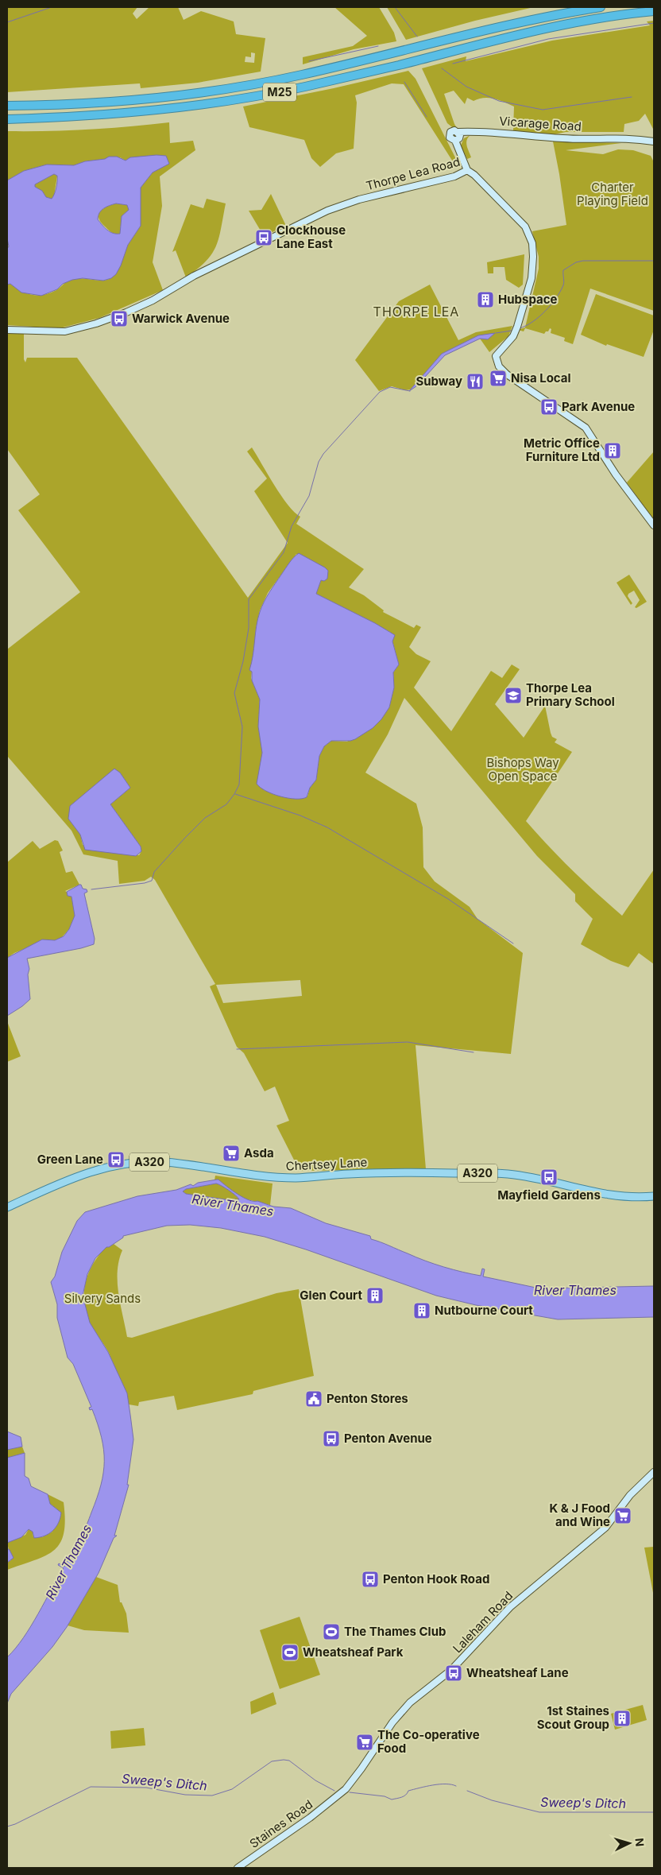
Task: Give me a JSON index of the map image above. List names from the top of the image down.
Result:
{
  "streets": {
    "highway": ["M25"],
    "main road": [
      "Vicarage Road",
      "Thorpe Lea Road",
      "A320",
      "Chertsey Lane",
      "Laleham Road",
      "Staines Road"
    ]
  },
  "crossings": [
    ["Vicarage Road", "Thorpe Lea Road"],
    ["Laleham Road", "Staines Road"]
  ],
  "districts": ["THORPE LEA"],
  "water": ["River Thames", "Sweep's Ditch"],
  "parks": ["Charter Playing Field", "Bishops Way Open Space", "Silvery Sands"],
  "places": {
    "bus stop": [
      "Clockhouse Lane East",
      "Warwick Avenue",
      "Park Avenue",
      "Green Lane",
      "Mayfield Gardens",
      "Penton Avenue",
      "Penton Hook Road",
      "Wheatsheaf Lane"
    ],
    "building": [
      "Hubspace",
      "Metric Office Furniture Ltd",
      "Glen Court",
      "Nutbourne Court",
      "1st Staines Scout Group"
    ],
    "supermarket": [
      "Nisa Local",
      "Asda",
      "K & J Food and Wine",
      "The Co-operative Food"
    ],
    "restaurant": ["Subway"],
    "school or university": ["Thorpe Lea Primary School"],
    "public building": ["Penton Stores"],
    "sports": ["The Thames Club", "Wheatsheaf Park"]
  },
  "north": "right"
}
